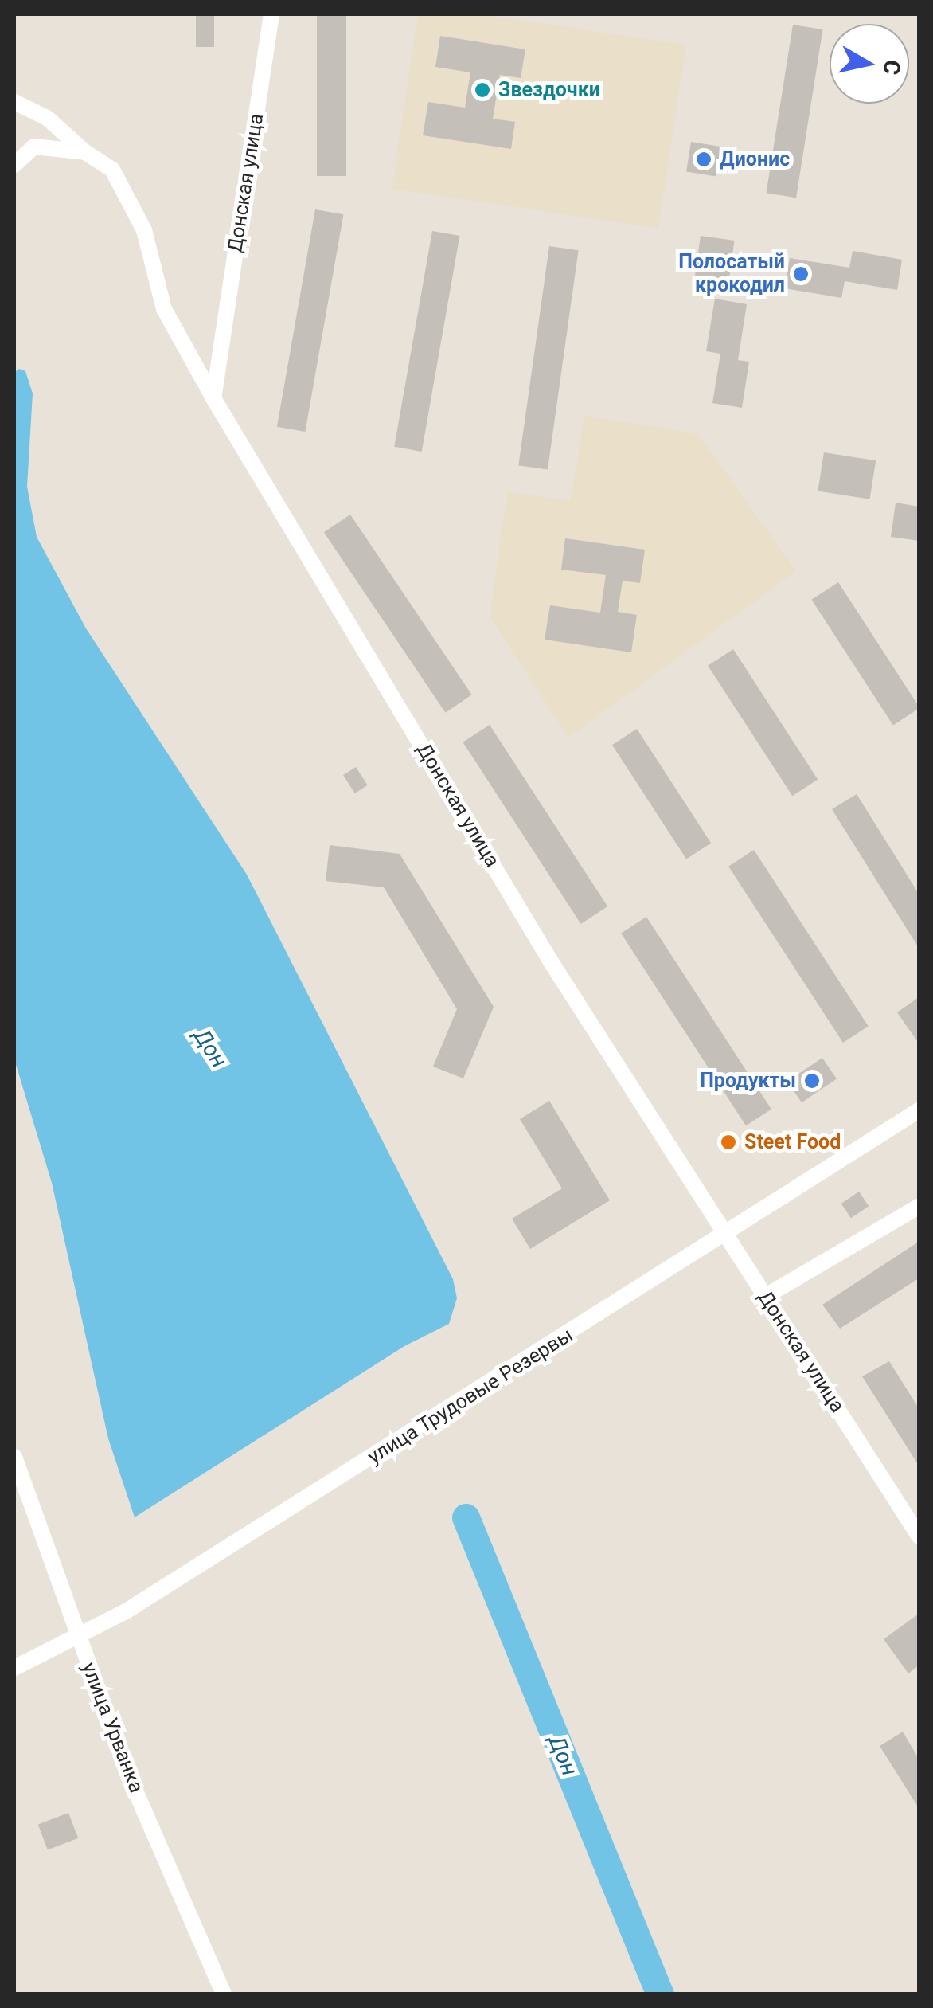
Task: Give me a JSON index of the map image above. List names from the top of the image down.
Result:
{
  "streets": {
    "street": ["Донская улица", "улица Трудовые Резервы", "улица Урванка"]
  },
  "crossings": [
    ["Донская улица", "улица Трудовые Резервы"],
    ["улица Трудовые Резервы", "улица Урванка"]
  ],
  "water": ["Дон"],
  "places": [
    "Звездочки",
    "Дионис",
    "Полосатый крокодил",
    "Продукты",
    "Steet Food"
  ],
  "north": "right"
}
